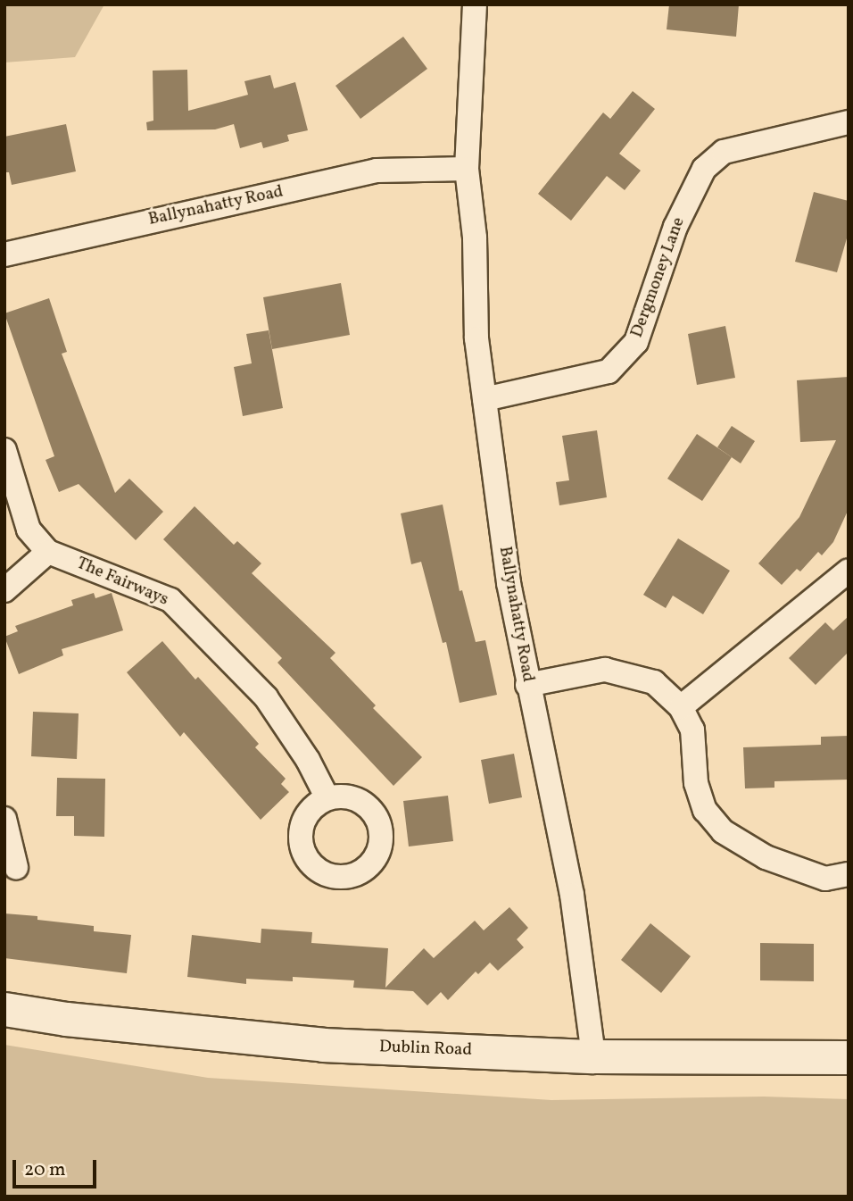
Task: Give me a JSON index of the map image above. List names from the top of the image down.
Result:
{
  "streets": {
    "street": [
      "Ballynahatty Road",
      "Dergmoney Lane",
      "The Fairways",
      "Dublin Road"
    ]
  },
  "crossings": [
    ["Ballynahatty Road", "Dergmoney Lane"],
    ["Ballynahatty Road", "Dublin Road"]
  ],
  "scale_bar": "20 m"
}
